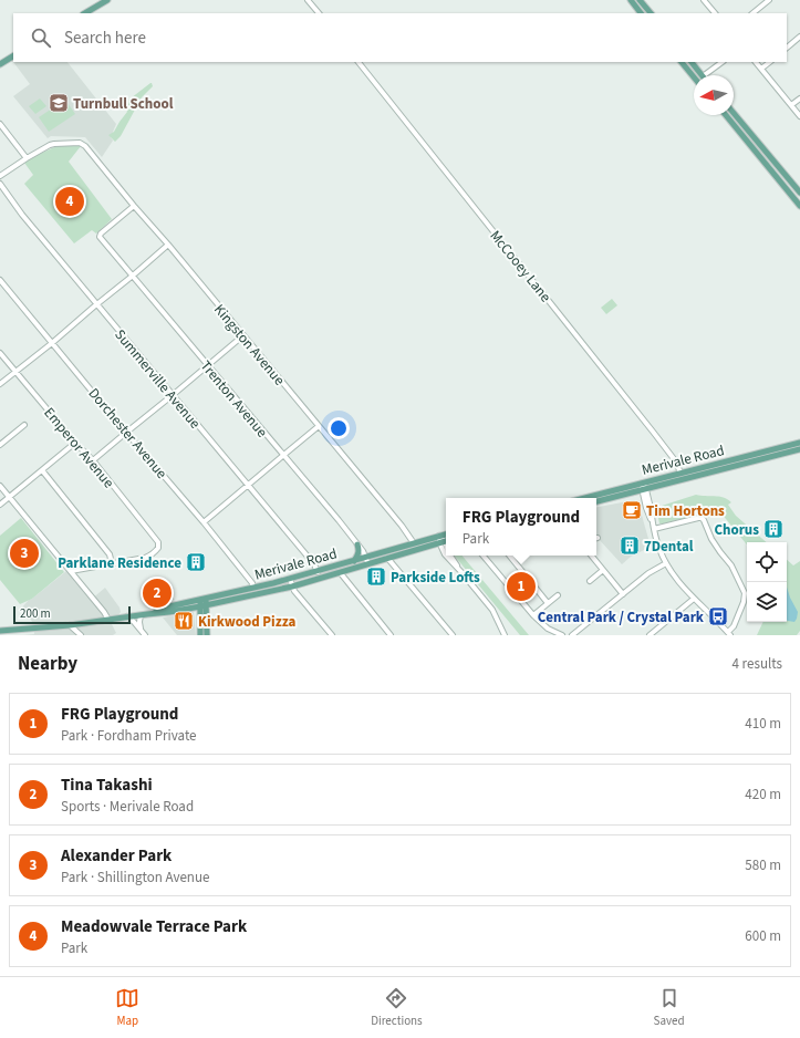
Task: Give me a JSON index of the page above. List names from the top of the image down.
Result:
{
  "streets": {
    "main road": ["Merivale Road"],
    "street": [
      "McCooey Lane",
      "Kingston Avenue",
      "Summerville Avenue",
      "Trenton Avenue",
      "Dorchester Avenue",
      "Emperor Avenue"
    ]
  },
  "crossings": [
    ["McCooey Lane", "Merivale Road"],
    ["Kingston Avenue", "Trenton Avenue"],
    ["Kingston Avenue", "Merivale Road"],
    ["Summerville Avenue", "Merivale Road"],
    ["Trenton Avenue", "Merivale Road"],
    ["Dorchester Avenue", "Merivale Road"]
  ],
  "places": {
    "school or university": ["Turnbull School"],
    "cafe": ["Tim Hortons"],
    "building": [
      "Chorus",
      "7Dental",
      "Parklane Residence",
      "Parkside Lofts"
    ],
    "bus stop": ["Central Park / Crystal Park"],
    "restaurant": ["Kirkwood Pizza"]
  },
  "scale_bar": "200 m",
  "north": "left",
  "page": {
    "search": "Search here",
    "pins": [
      "4",
      "3",
      "1",
      "2"
    ],
    "popup": ["FRG Playground", "Park"],
    "scale": "200 m",
    "heading": ["Nearby", "4 results"],
    "list": [
      {
        "mark": "1",
        "name": "FRG Playground",
        "note": "Park · Fordham Private",
        "value": "410 m"
      },
      {
        "mark": "2",
        "name": "Tina Takashi",
        "note": "Sports · Merivale Road",
        "value": "420 m"
      },
      {
        "mark": "3",
        "name": "Alexander Park",
        "note": "Park · Shillington Avenue",
        "value": "580 m"
      },
      {
        "mark": "4",
        "name": "Meadowvale Terrace Park",
        "note": "Park",
        "value": "600 m"
      }
    ],
    "nav": ["Map", "Directions", "Saved"]
  }
}
